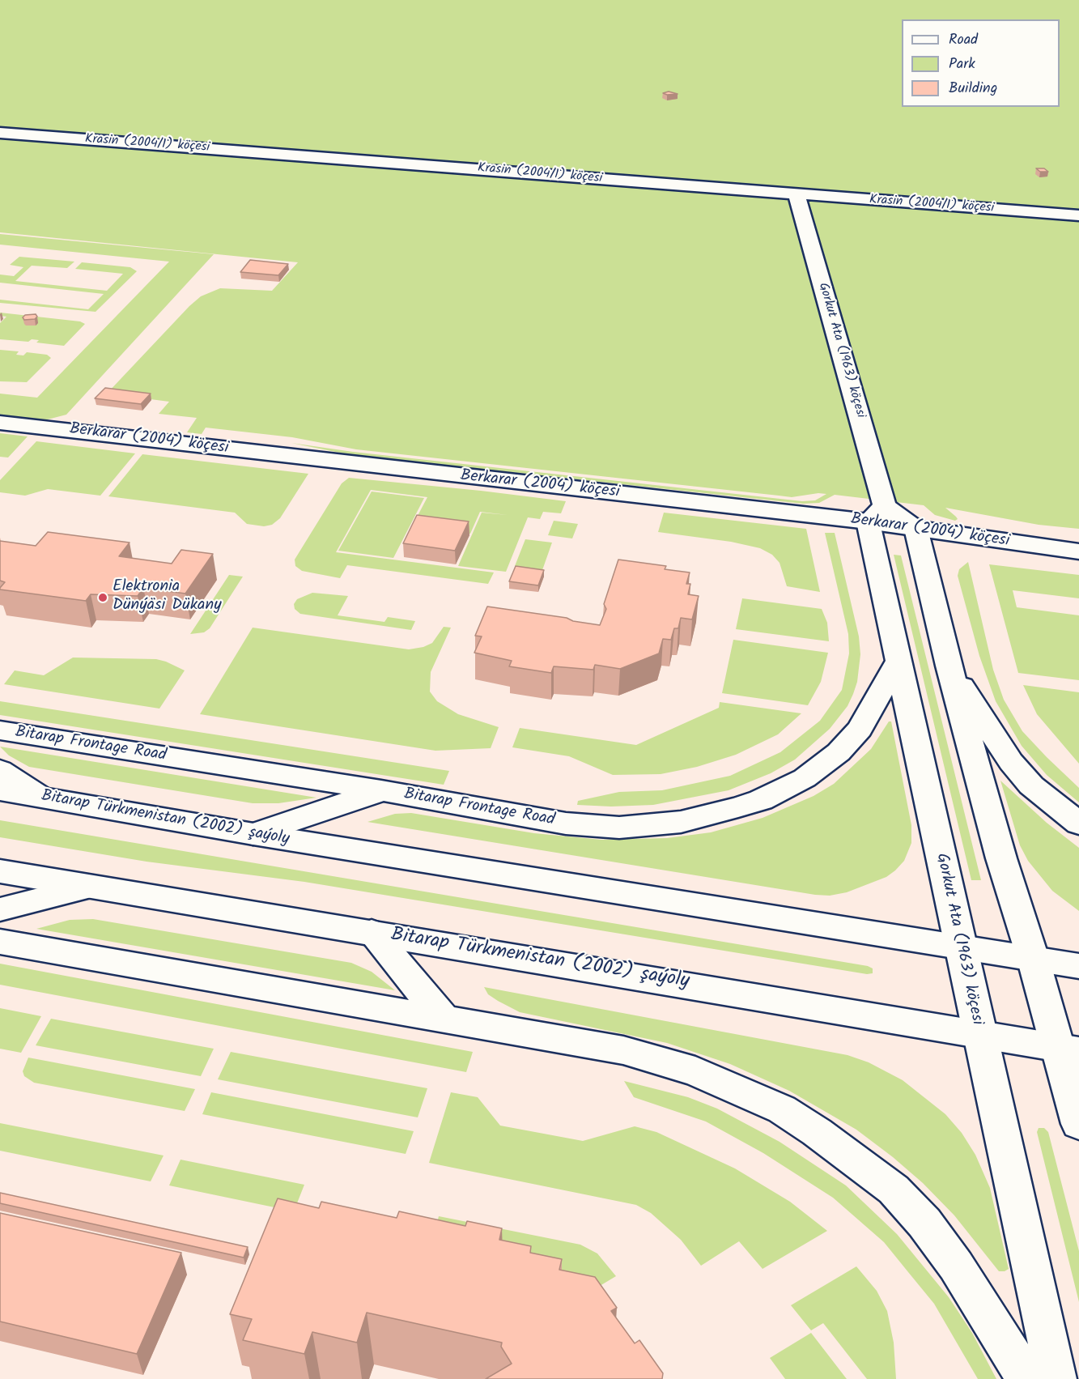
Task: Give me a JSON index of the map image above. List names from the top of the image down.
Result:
{
  "streets": {
    "street": [
      "Krasin (2004/1) köçesi",
      "Gorkut Ata (1963) köçesi",
      "Berkarar (2004) köçesi",
      "Bitarap Frontage Road",
      "Bitarap Türkmenistan (2002) şaýoly"
    ]
  },
  "crossings": [
    ["Krasin (2004/1) köçesi", "Gorkut Ata (1963) köçesi"],
    ["Gorkut Ata (1963) köçesi", "Berkarar (2004) köçesi"],
    ["Gorkut Ata (1963) köçesi", "Bitarap Frontage Road"],
    ["Gorkut Ata (1963) köçesi", "Bitarap Türkmenistan (2002) şaýoly"]
  ],
  "places": ["Elektronia Dünýäsi Dükany"],
  "legend": ["Road", "Park", "Building"]
}
